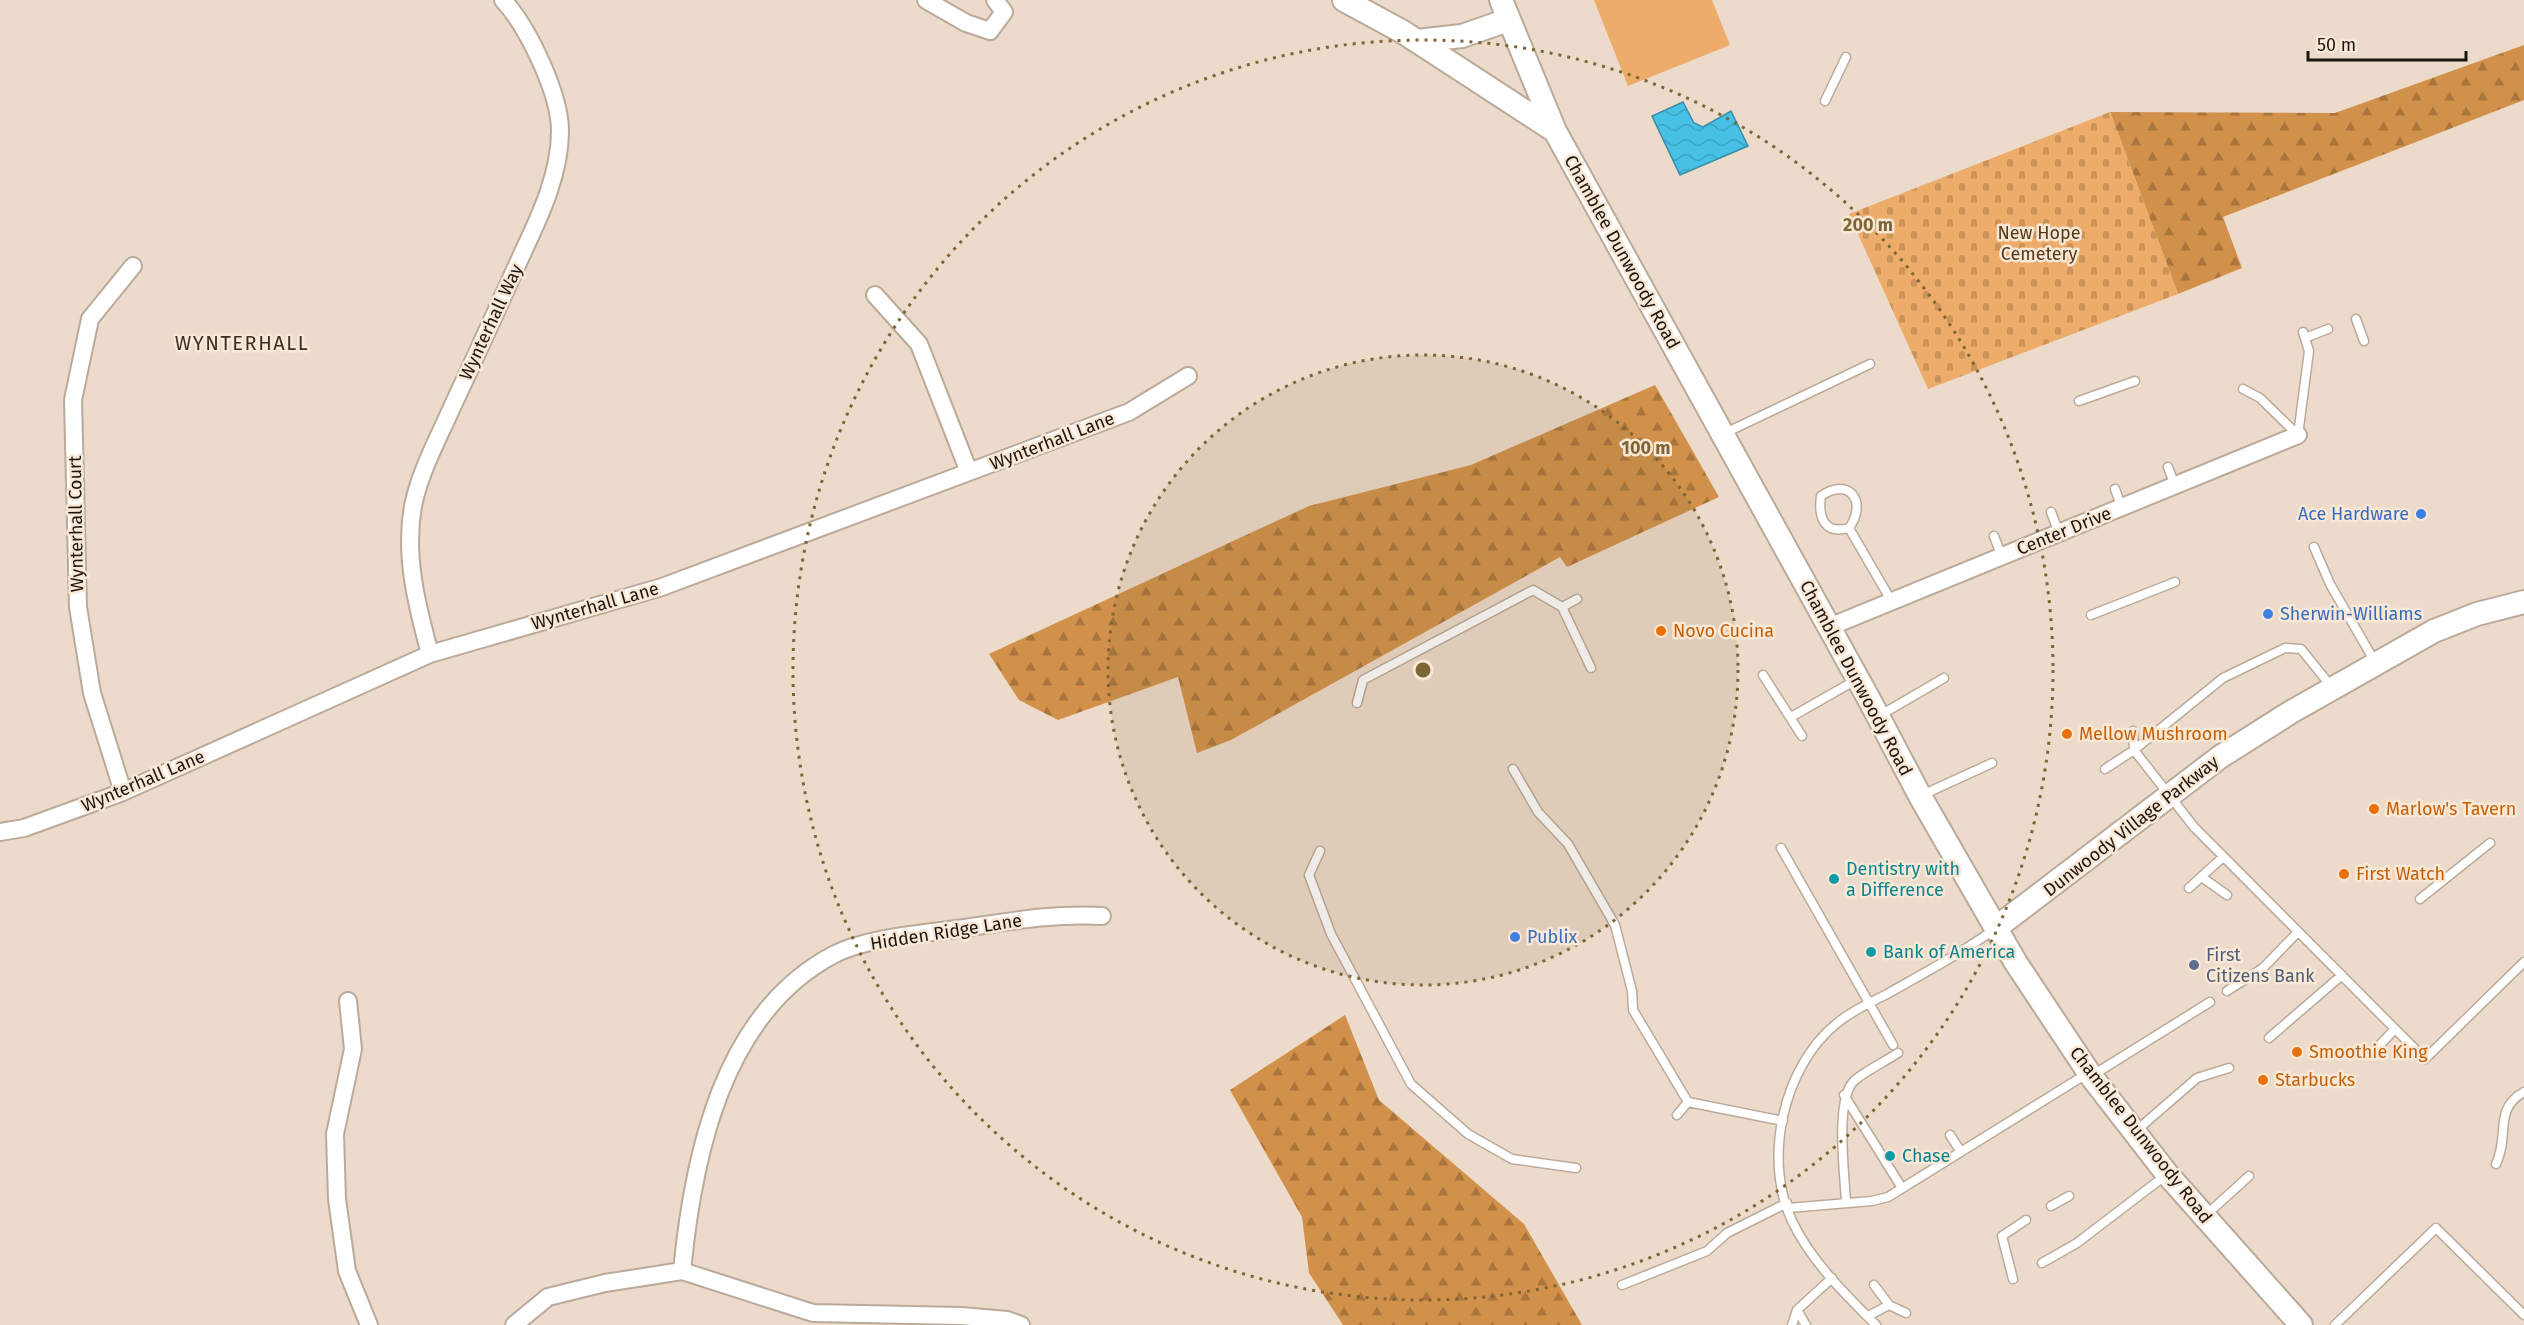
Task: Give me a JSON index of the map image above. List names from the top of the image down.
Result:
{
  "streets": {
    "street": [
      "Chamblee Dunwoody Road",
      "Wynterhall Way",
      "Wynterhall Lane",
      "Wynterhall Court",
      "Center Drive",
      "Dunwoody Village Parkway",
      "Hidden Ridge Lane"
    ]
  },
  "crossings": [
    ["Chamblee Dunwoody Road", "Center Drive"],
    ["Chamblee Dunwoody Road", "Dunwoody Village Parkway"],
    ["Wynterhall Way", "Wynterhall Lane"],
    ["Wynterhall Lane", "Wynterhall Court"]
  ],
  "districts": ["WYNTERHALL"],
  "parks": ["New Hope Cemetery"],
  "places": [
    "Ace Hardware",
    "Sherwin-Williams",
    "Novo Cucina",
    "Mellow Mushroom",
    "Marlow's Tavern",
    "First Watch",
    "Dentistry with a Difference",
    "Publix",
    "Bank of America",
    "First Citizens Bank",
    "Smoothie King",
    "Starbucks",
    "Chase"
  ],
  "scale_bar": "50 m",
  "rings": ["200 m", "100 m"]
}
